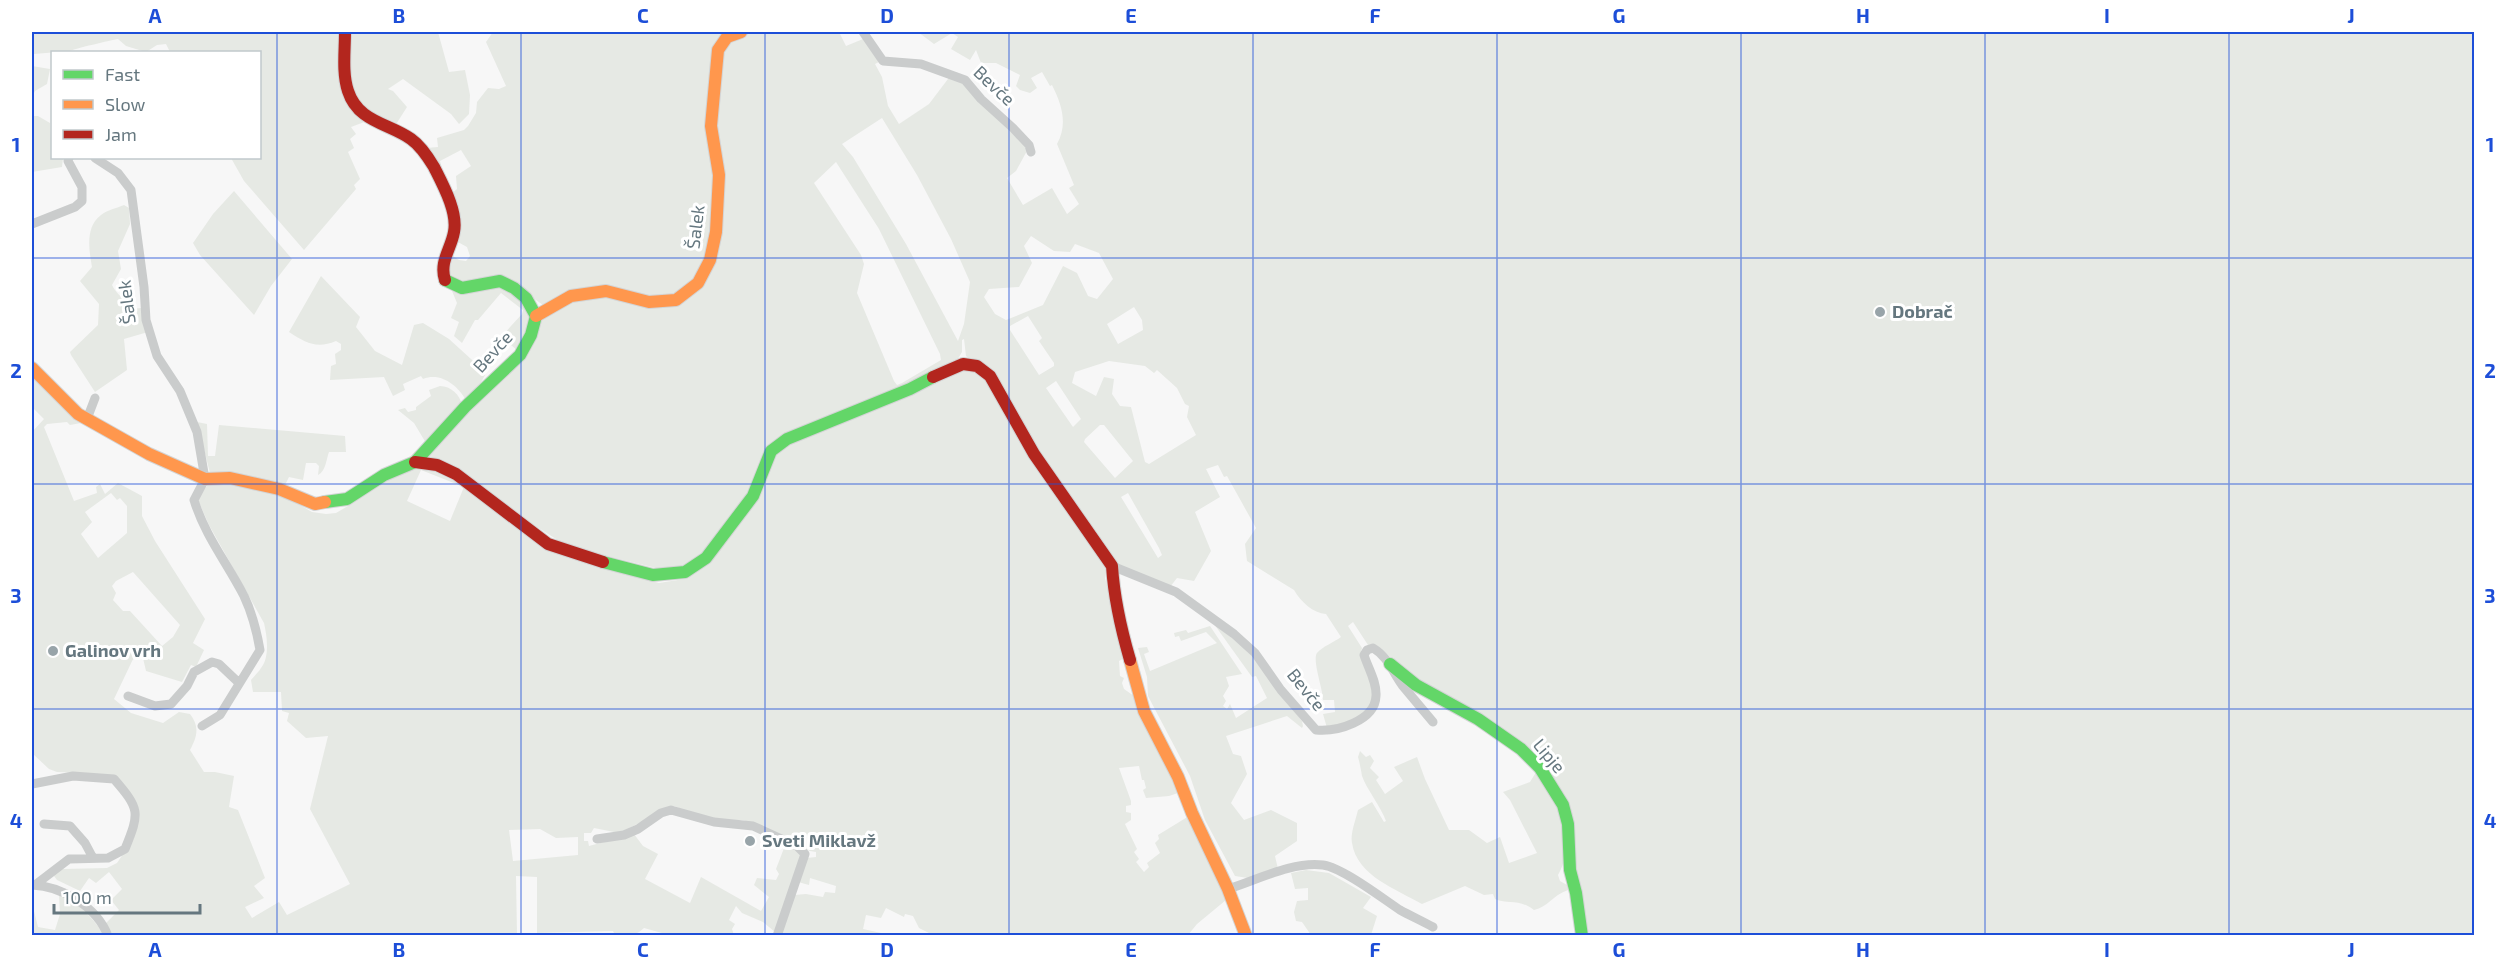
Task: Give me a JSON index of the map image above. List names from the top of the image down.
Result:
{
  "streets": {
    "street": ["Bevče", "Šalek", "Lipje"]
  },
  "crossings": [
    ["Bevče", "Šalek"],
    ["Bevče", "Lipje"]
  ],
  "places": ["Dobrač", "Galinov vrh", "Sveti Miklavž"],
  "legend": ["Fast", "Slow", "Jam"],
  "scale_bar": "100 m",
  "grid": {
    "columns": [
      "A",
      "B",
      "C",
      "D",
      "E",
      "F",
      "G",
      "H",
      "I",
      "J"
    ],
    "rows": [
      "1",
      "2",
      "3",
      "4"
    ]
  }
}
